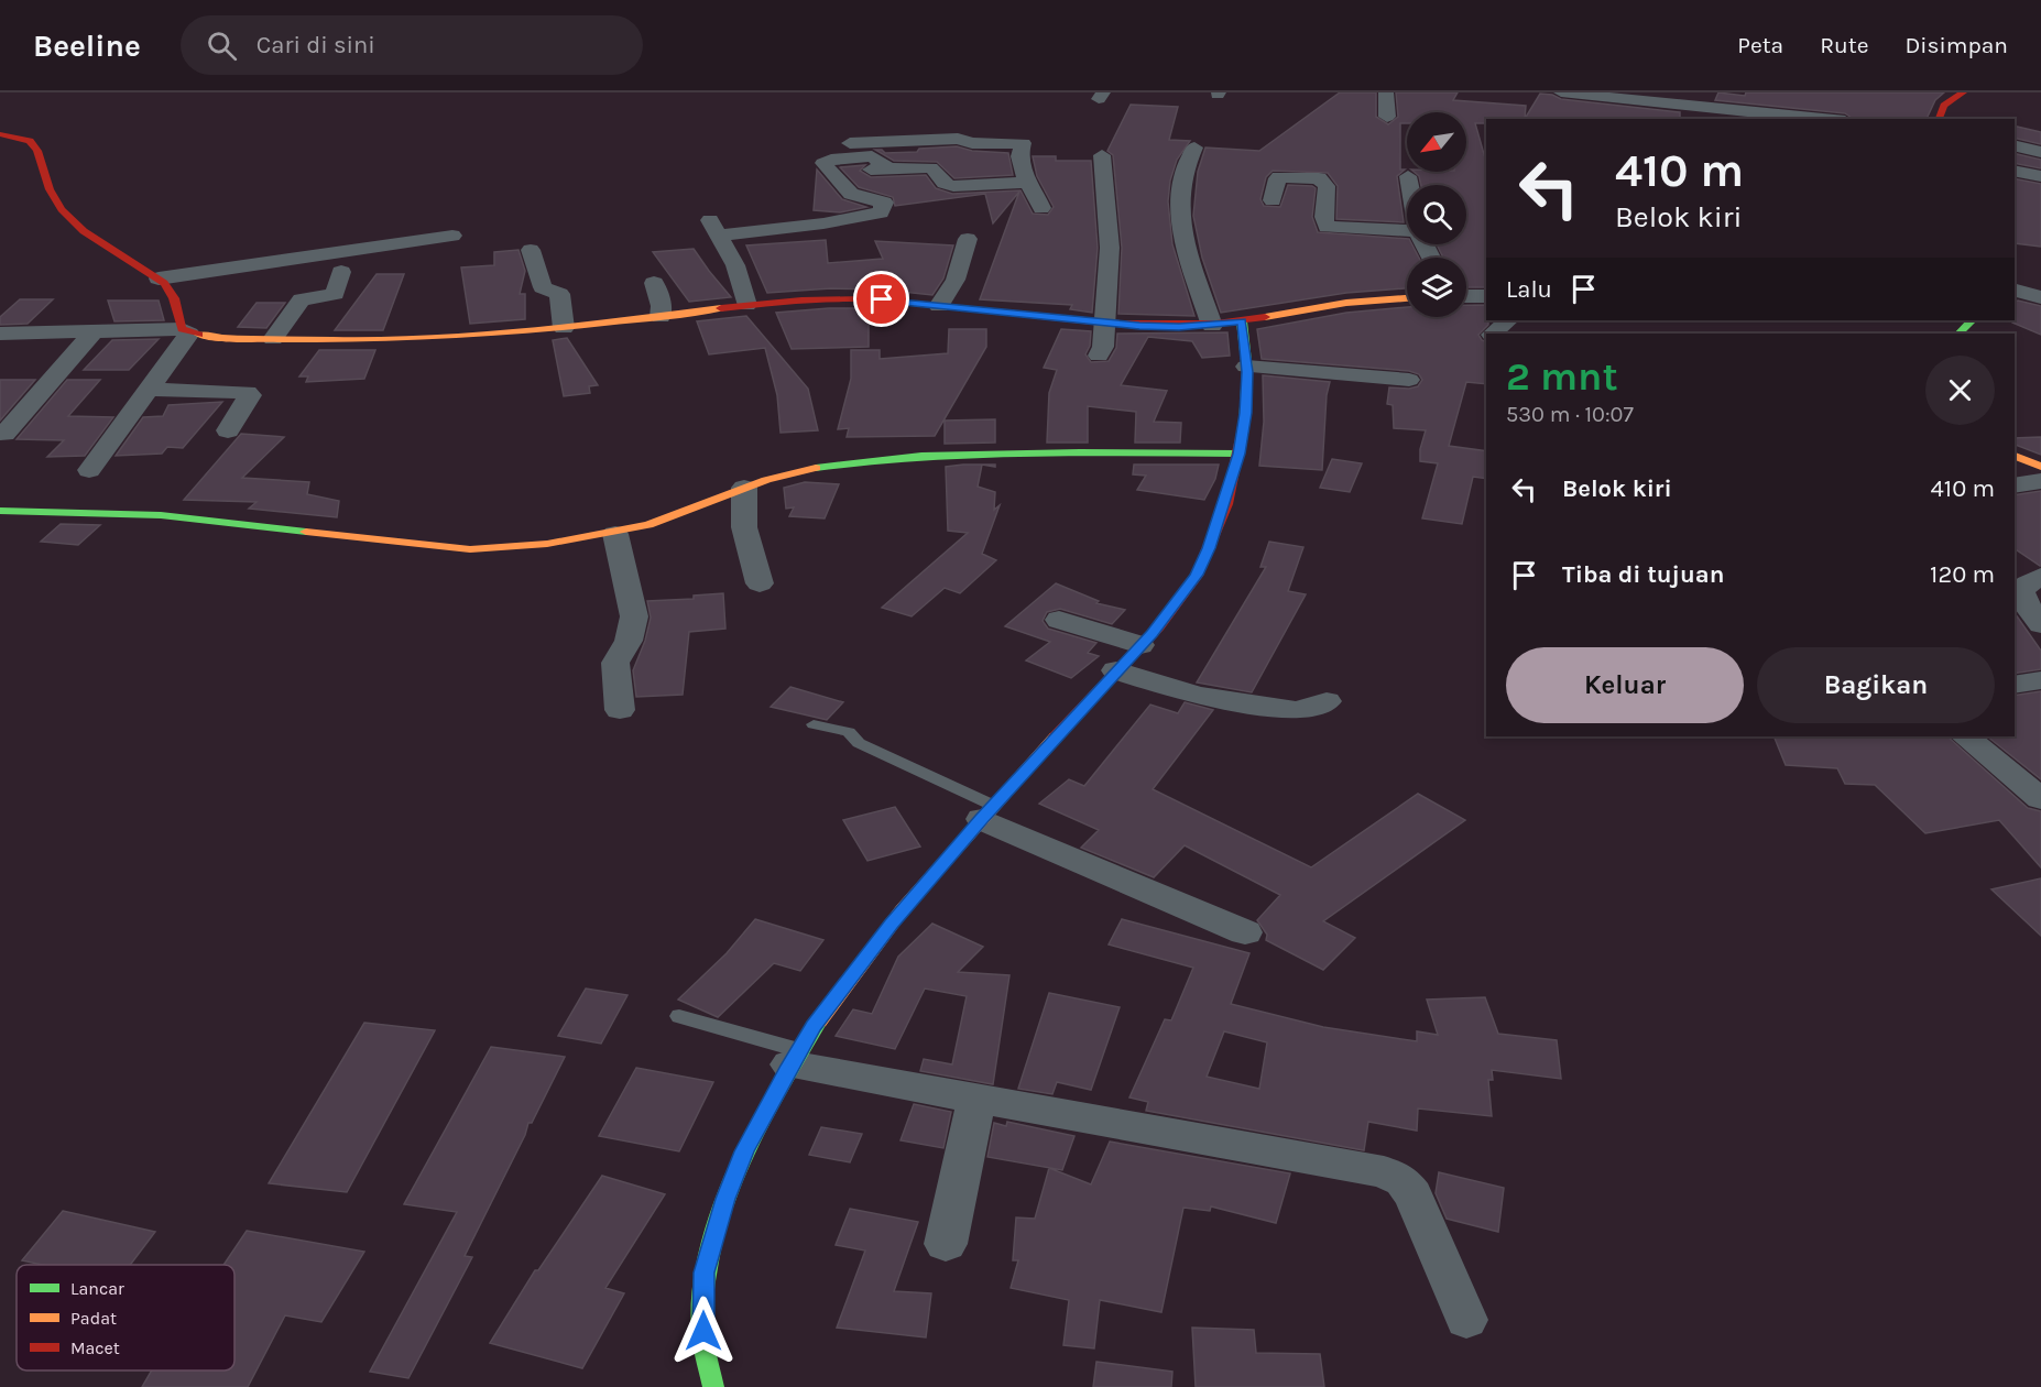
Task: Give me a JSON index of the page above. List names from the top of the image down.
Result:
{
  "legend": ["Lancar", "Padat", "Macet"],
  "north": "bottom left",
  "page": {
    "header": "Beeline",
    "search": "Cari di sini",
    "nav": ["Peta", "Rute", "Disimpan"],
    "turn": ["410 m", "Belok kiri"],
    "then": "Lalu",
    "heading": ["2 mnt", "530 m · 10:07"],
    "list": [
      {
        "name": "Belok kiri",
        "value": "410 m"
      },
      {
        "name": "Tiba di tujuan",
        "value": "120 m"
      }
    ],
    "buttons": ["Keluar", "Bagikan"]
  }
}
